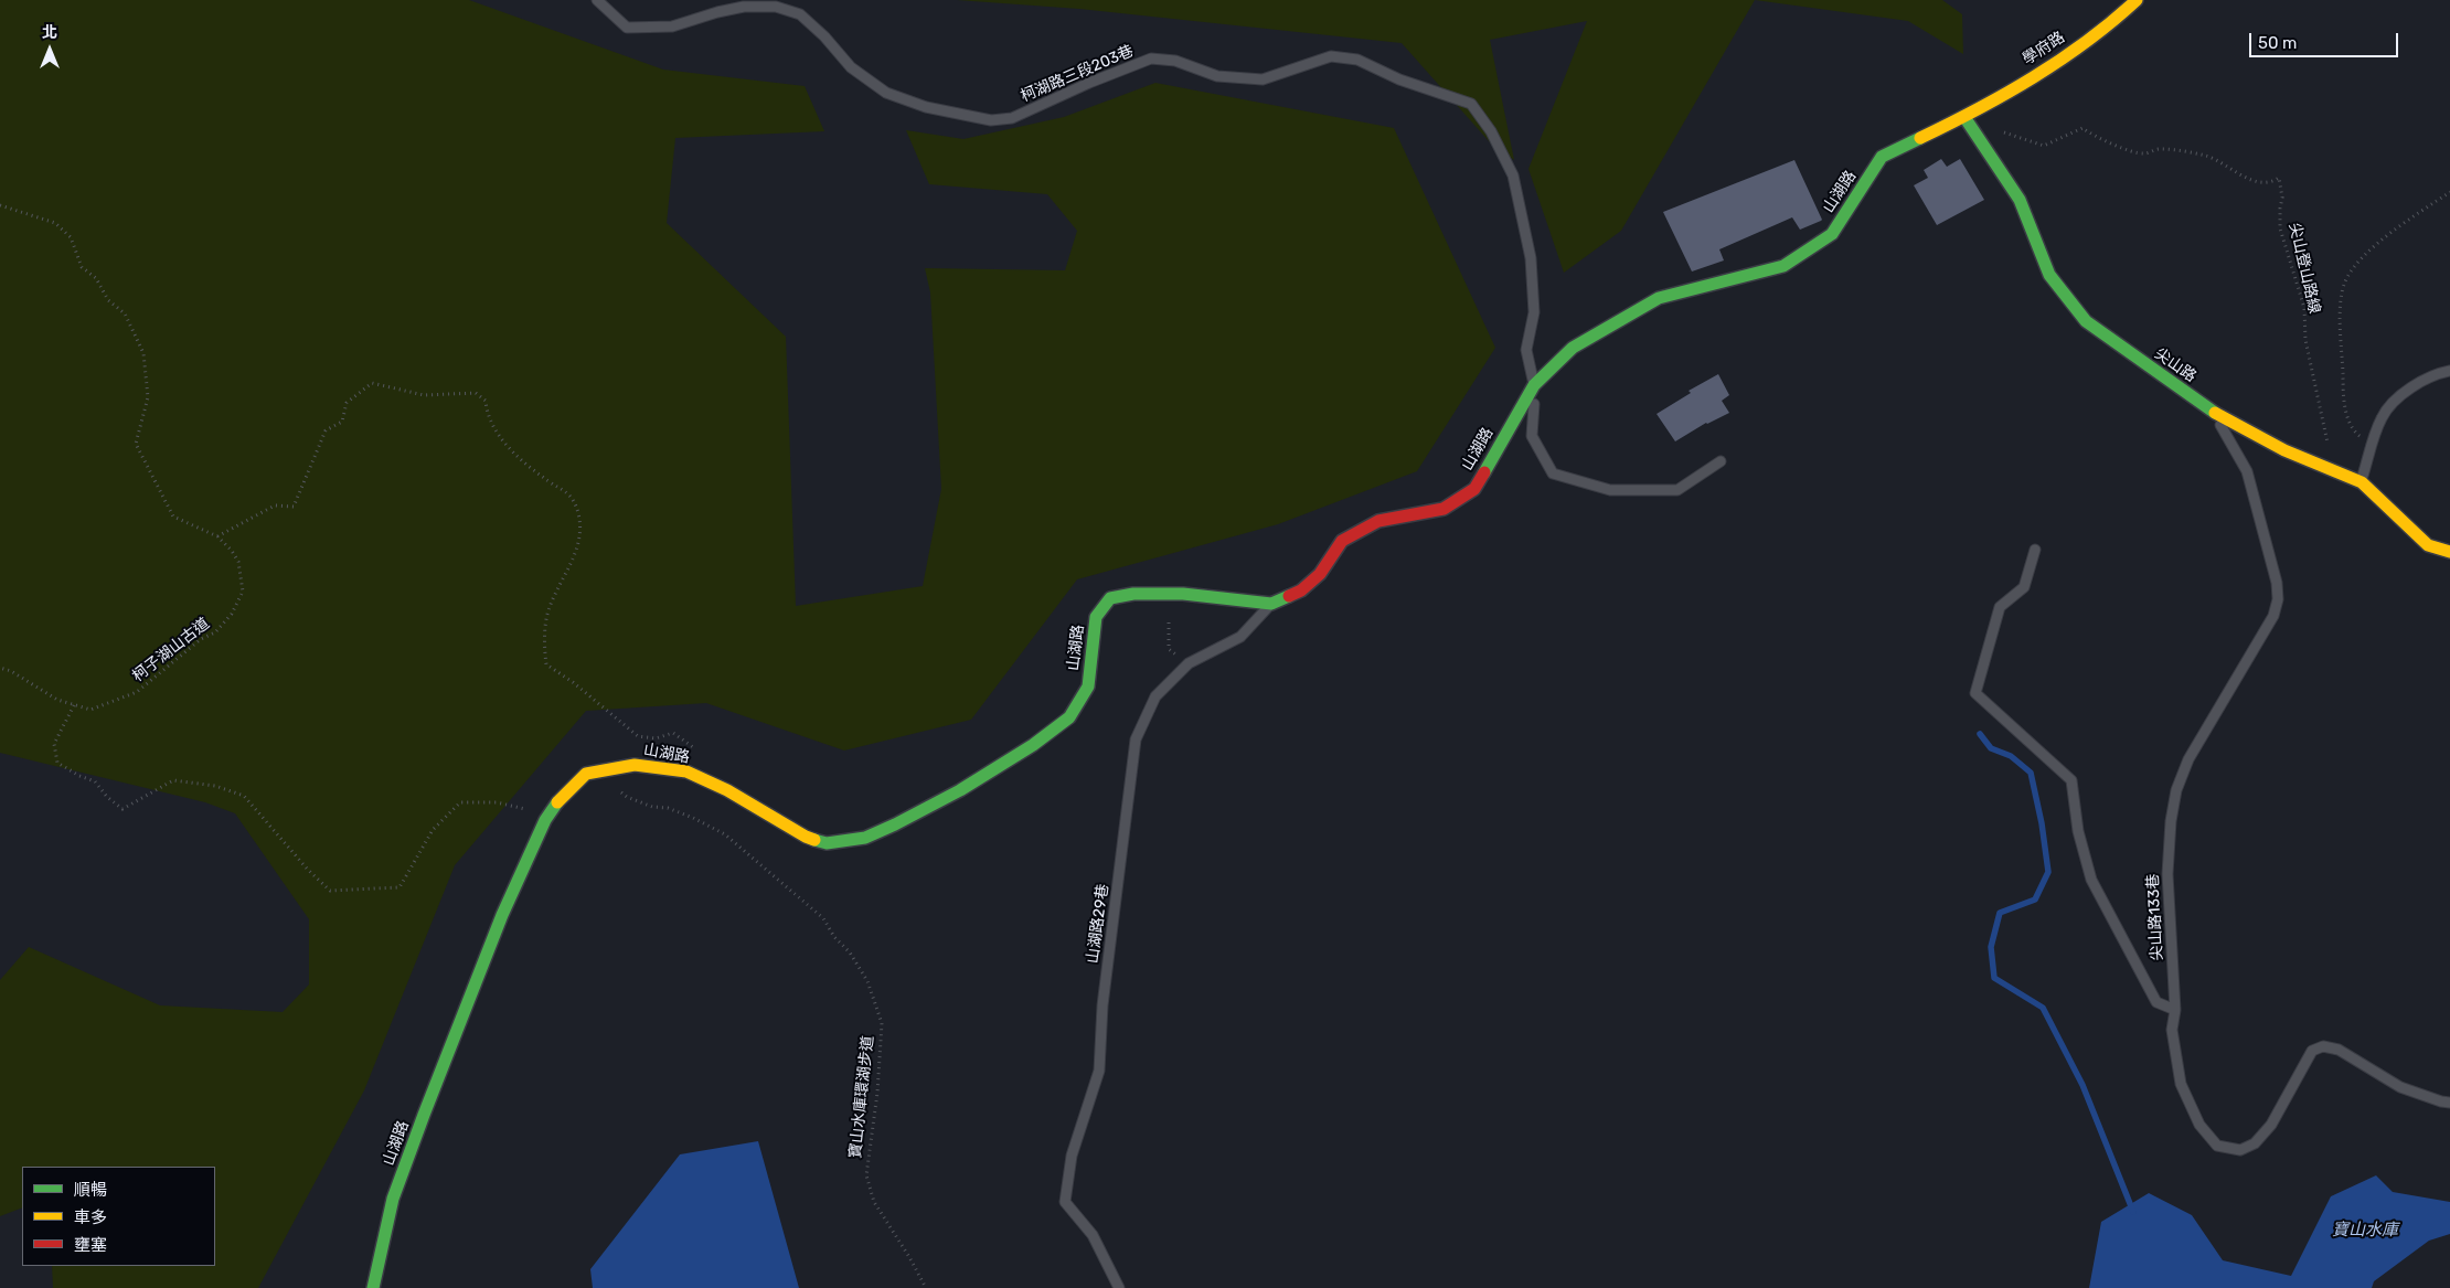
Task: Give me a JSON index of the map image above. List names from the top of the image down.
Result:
{
  "streets": {
    "street": ["學府路", "山湖路", "尖山路"],
    "lane": ["柯湖路三段203巷", "尖山路133巷", "山湖路29巷"],
    "path": ["尖山登山路線", "柯子湖山古道", "寶山水庫環湖步道"]
  },
  "crossings": [
    ["學府路", "山湖路"],
    ["學府路", "尖山路"],
    ["柯湖路三段203巷", "山湖路"],
    ["山湖路", "尖山路"],
    ["山湖路", "山湖路29巷"],
    ["山湖路", "寶山水庫環湖步道"],
    ["尖山路", "尖山路133巷"]
  ],
  "water": ["寶山水庫"],
  "legend": ["順暢", "車多", "壅塞"],
  "scale_bar": "50 m",
  "north": "top"
}
